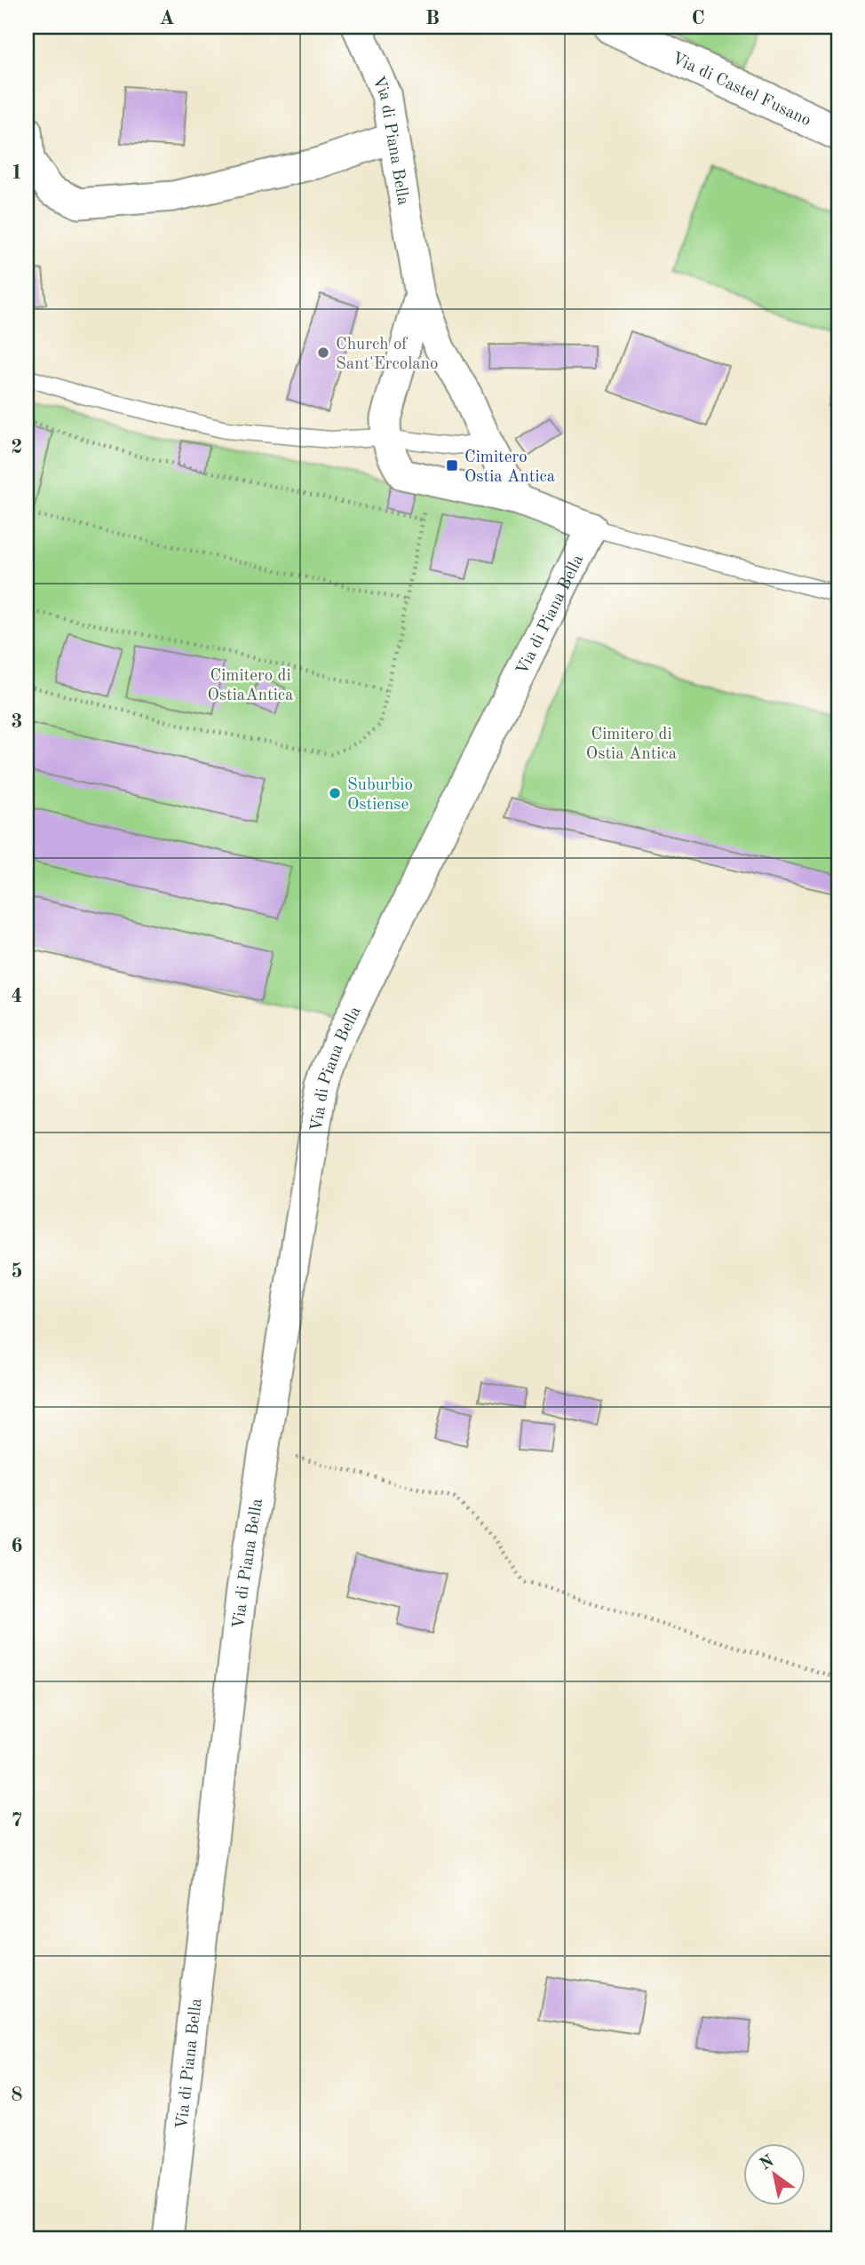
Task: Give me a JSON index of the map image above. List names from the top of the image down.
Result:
{
  "streets": {
    "street": ["Via di Castel Fusano", "Via di Piana Bella"]
  },
  "parks": ["Cimitero di OstiaAntica", "Cimitero di Ostia Antica"],
  "places": {
    "other": ["Church of Sant'Ercolano", "Suburbio Ostiense"],
    "transit": ["Cimitero Ostia Antica"]
  },
  "north": "top left",
  "grid": {
    "columns": ["A", "B", "C"],
    "rows": [
      "1",
      "2",
      "3",
      "4",
      "5",
      "6",
      "7",
      "8"
    ]
  }
}
